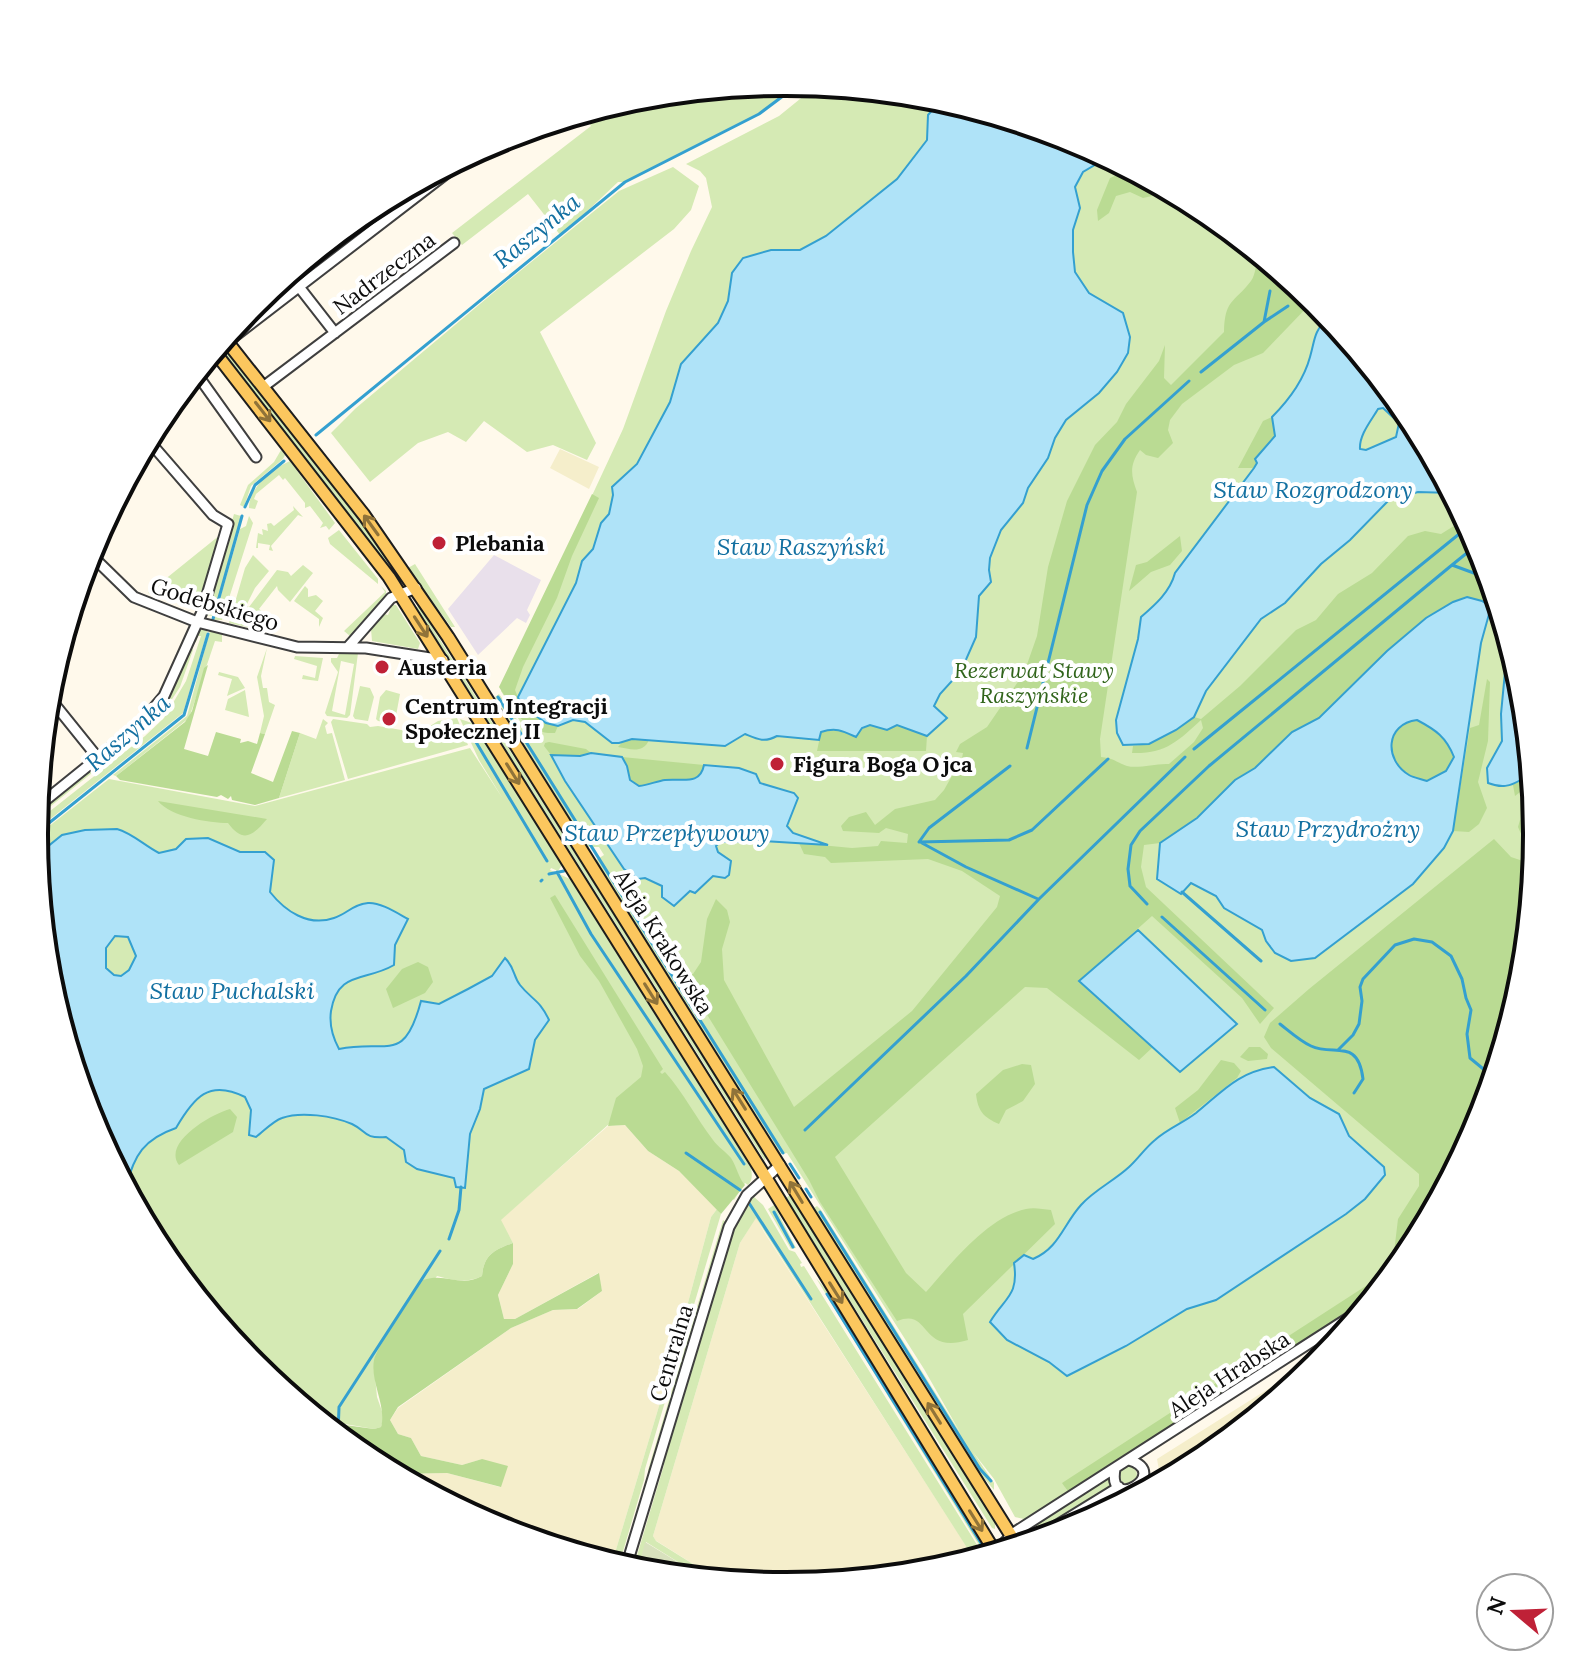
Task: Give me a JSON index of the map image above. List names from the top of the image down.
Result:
{
  "streets": {
    "main road": ["Aleja Krakowska"],
    "street": [
      "Nadrzeczna",
      "Godebskiego",
      "Centralna",
      "Aleja Hrabska"
    ]
  },
  "crossings": [
    ["Nadrzeczna", "Aleja Krakowska"],
    ["Godebskiego", "Aleja Krakowska"],
    ["Aleja Krakowska", "Centralna"]
  ],
  "water": [
    "Raszynka",
    "Staw Rozgrodzony",
    "Staw Raszyński",
    "Staw Przydrożny",
    "Staw Przepływowy",
    "Staw Puchalski"
  ],
  "parks": ["Rezerwat Stawy Raszyńskie"],
  "places": [
    "Plebania",
    "Austeria",
    "Centrum Integracji Społecznej II",
    "Figura Boga Ojca"
  ],
  "north": "left"
}
